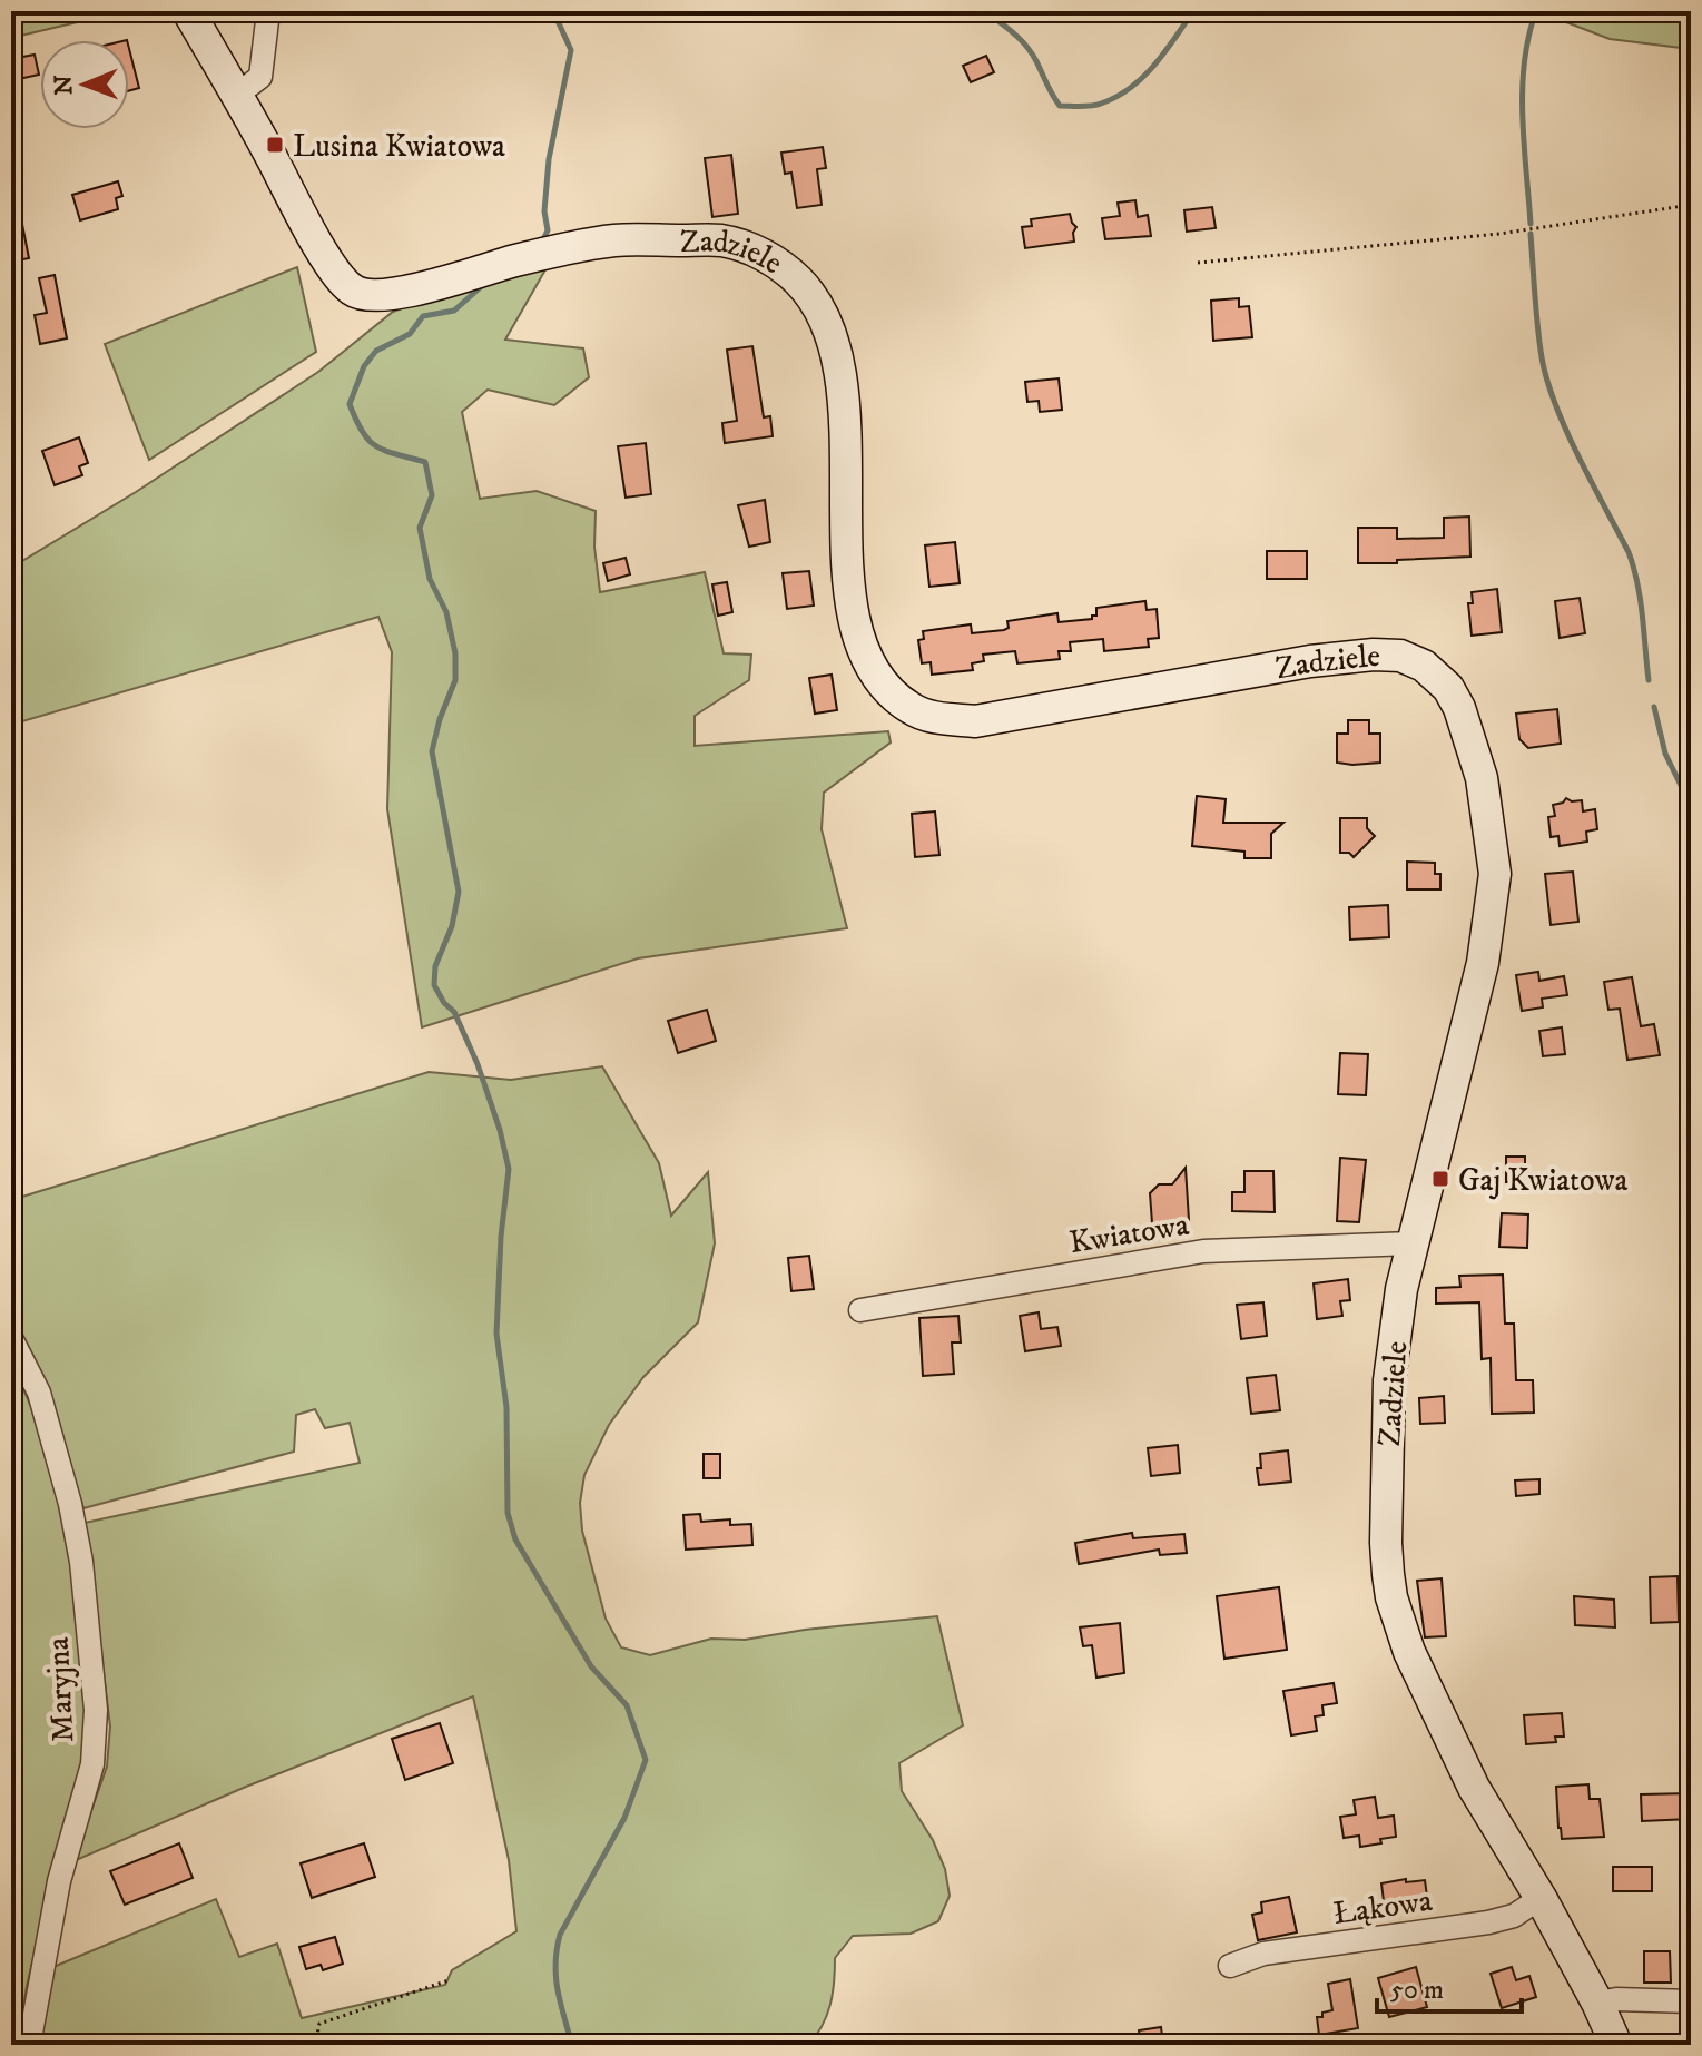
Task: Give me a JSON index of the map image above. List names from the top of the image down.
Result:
{
  "streets": {
    "street": [
      "Zadziele",
      "Kwiatowa",
      "Maryjna",
      "Łąkowa"
    ]
  },
  "crossings": [
    ["Zadziele", "Kwiatowa"],
    ["Zadziele", "Łąkowa"]
  ],
  "places": {
    "transit": ["Lusina Kwiatowa", "Gaj Kwiatowa"]
  },
  "scale_bar": "50 m",
  "north": "left"
}
